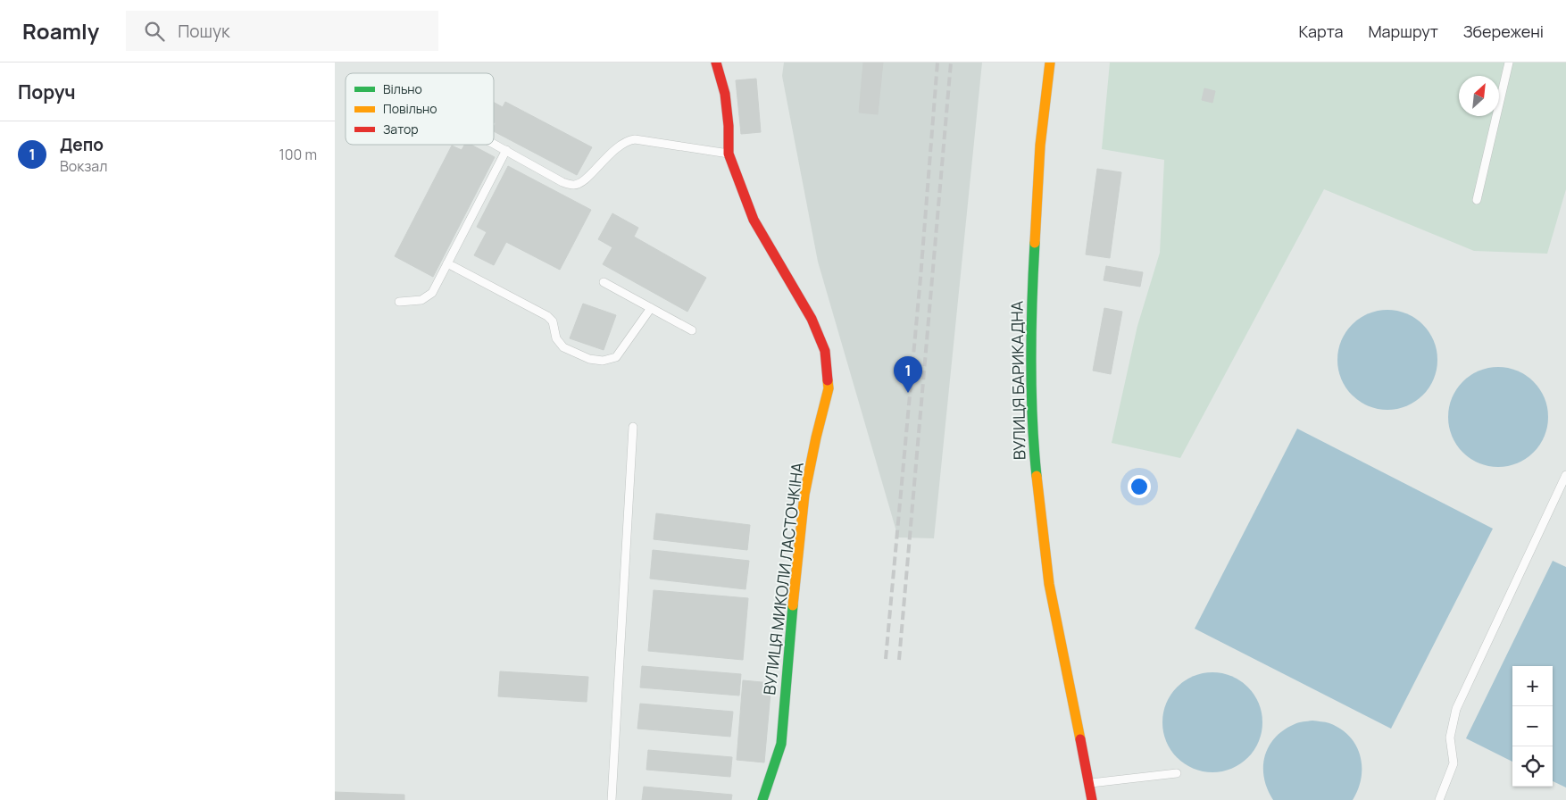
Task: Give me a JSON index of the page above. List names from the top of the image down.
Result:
{
  "streets": {
    "street": ["ВУЛИЦЯ БАРИКАДНА", "ВУЛИЦЯ МИКОЛИ ЛАСТОЧКІНА"]
  },
  "legend": ["Вільно", "Повільно", "Затор"],
  "north": "top right",
  "page": {
    "header": "Roamly",
    "search": "Пошук",
    "nav": ["Карта", "Маршрут", "Збережені"],
    "heading": "Поруч",
    "list": [
      {
        "mark": "1",
        "name": "Депо",
        "note": "Вокзал",
        "value": "100 m"
      }
    ],
    "pins": "1",
    "map_buttons": ["+", "−"]
  }
}
